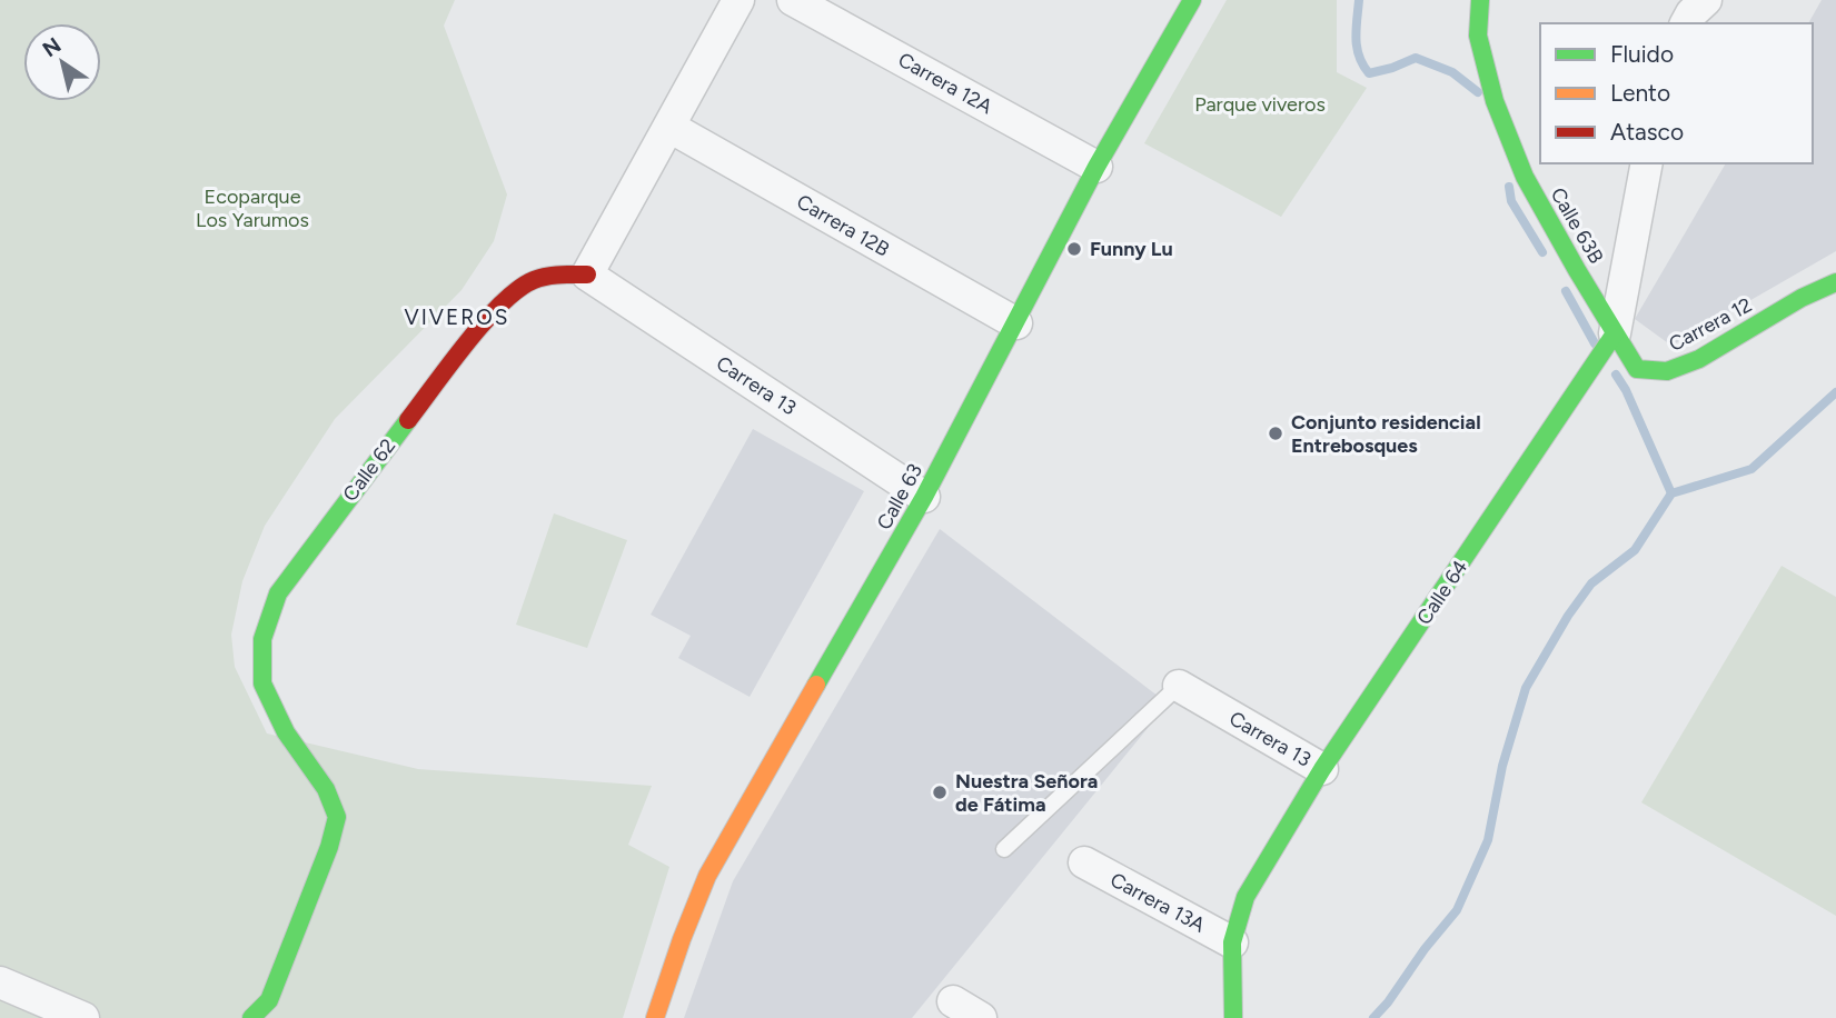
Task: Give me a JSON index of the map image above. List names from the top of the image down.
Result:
{
  "streets": {
    "street": [
      "Carrera 12A",
      "Carrera 12B",
      "Calle 63B",
      "Carrera 12",
      "Carrera 13",
      "Calle 62",
      "Calle 63",
      "Calle 64",
      "Carrera 13A"
    ]
  },
  "crossings": [
    ["Carrera 12A", "Calle 63"],
    ["Carrera 12B", "Calle 63"],
    ["Calle 63B", "Carrera 12"],
    ["Calle 63B", "Calle 64"],
    ["Carrera 12", "Calle 64"],
    ["Carrera 13", "Calle 62"],
    ["Carrera 13", "Calle 63"],
    ["Carrera 13", "Calle 64"],
    ["Calle 64", "Carrera 13A"]
  ],
  "districts": ["VIVEROS"],
  "parks": ["Parque viveros", "Ecoparque Los Yarumos"],
  "places": ["Funny Lu", "Conjunto residencial Entrebosques", "Nuestra Señora de Fátima"],
  "legend": ["Fluido", "Lento", "Atasco"],
  "north": "top left"
}
